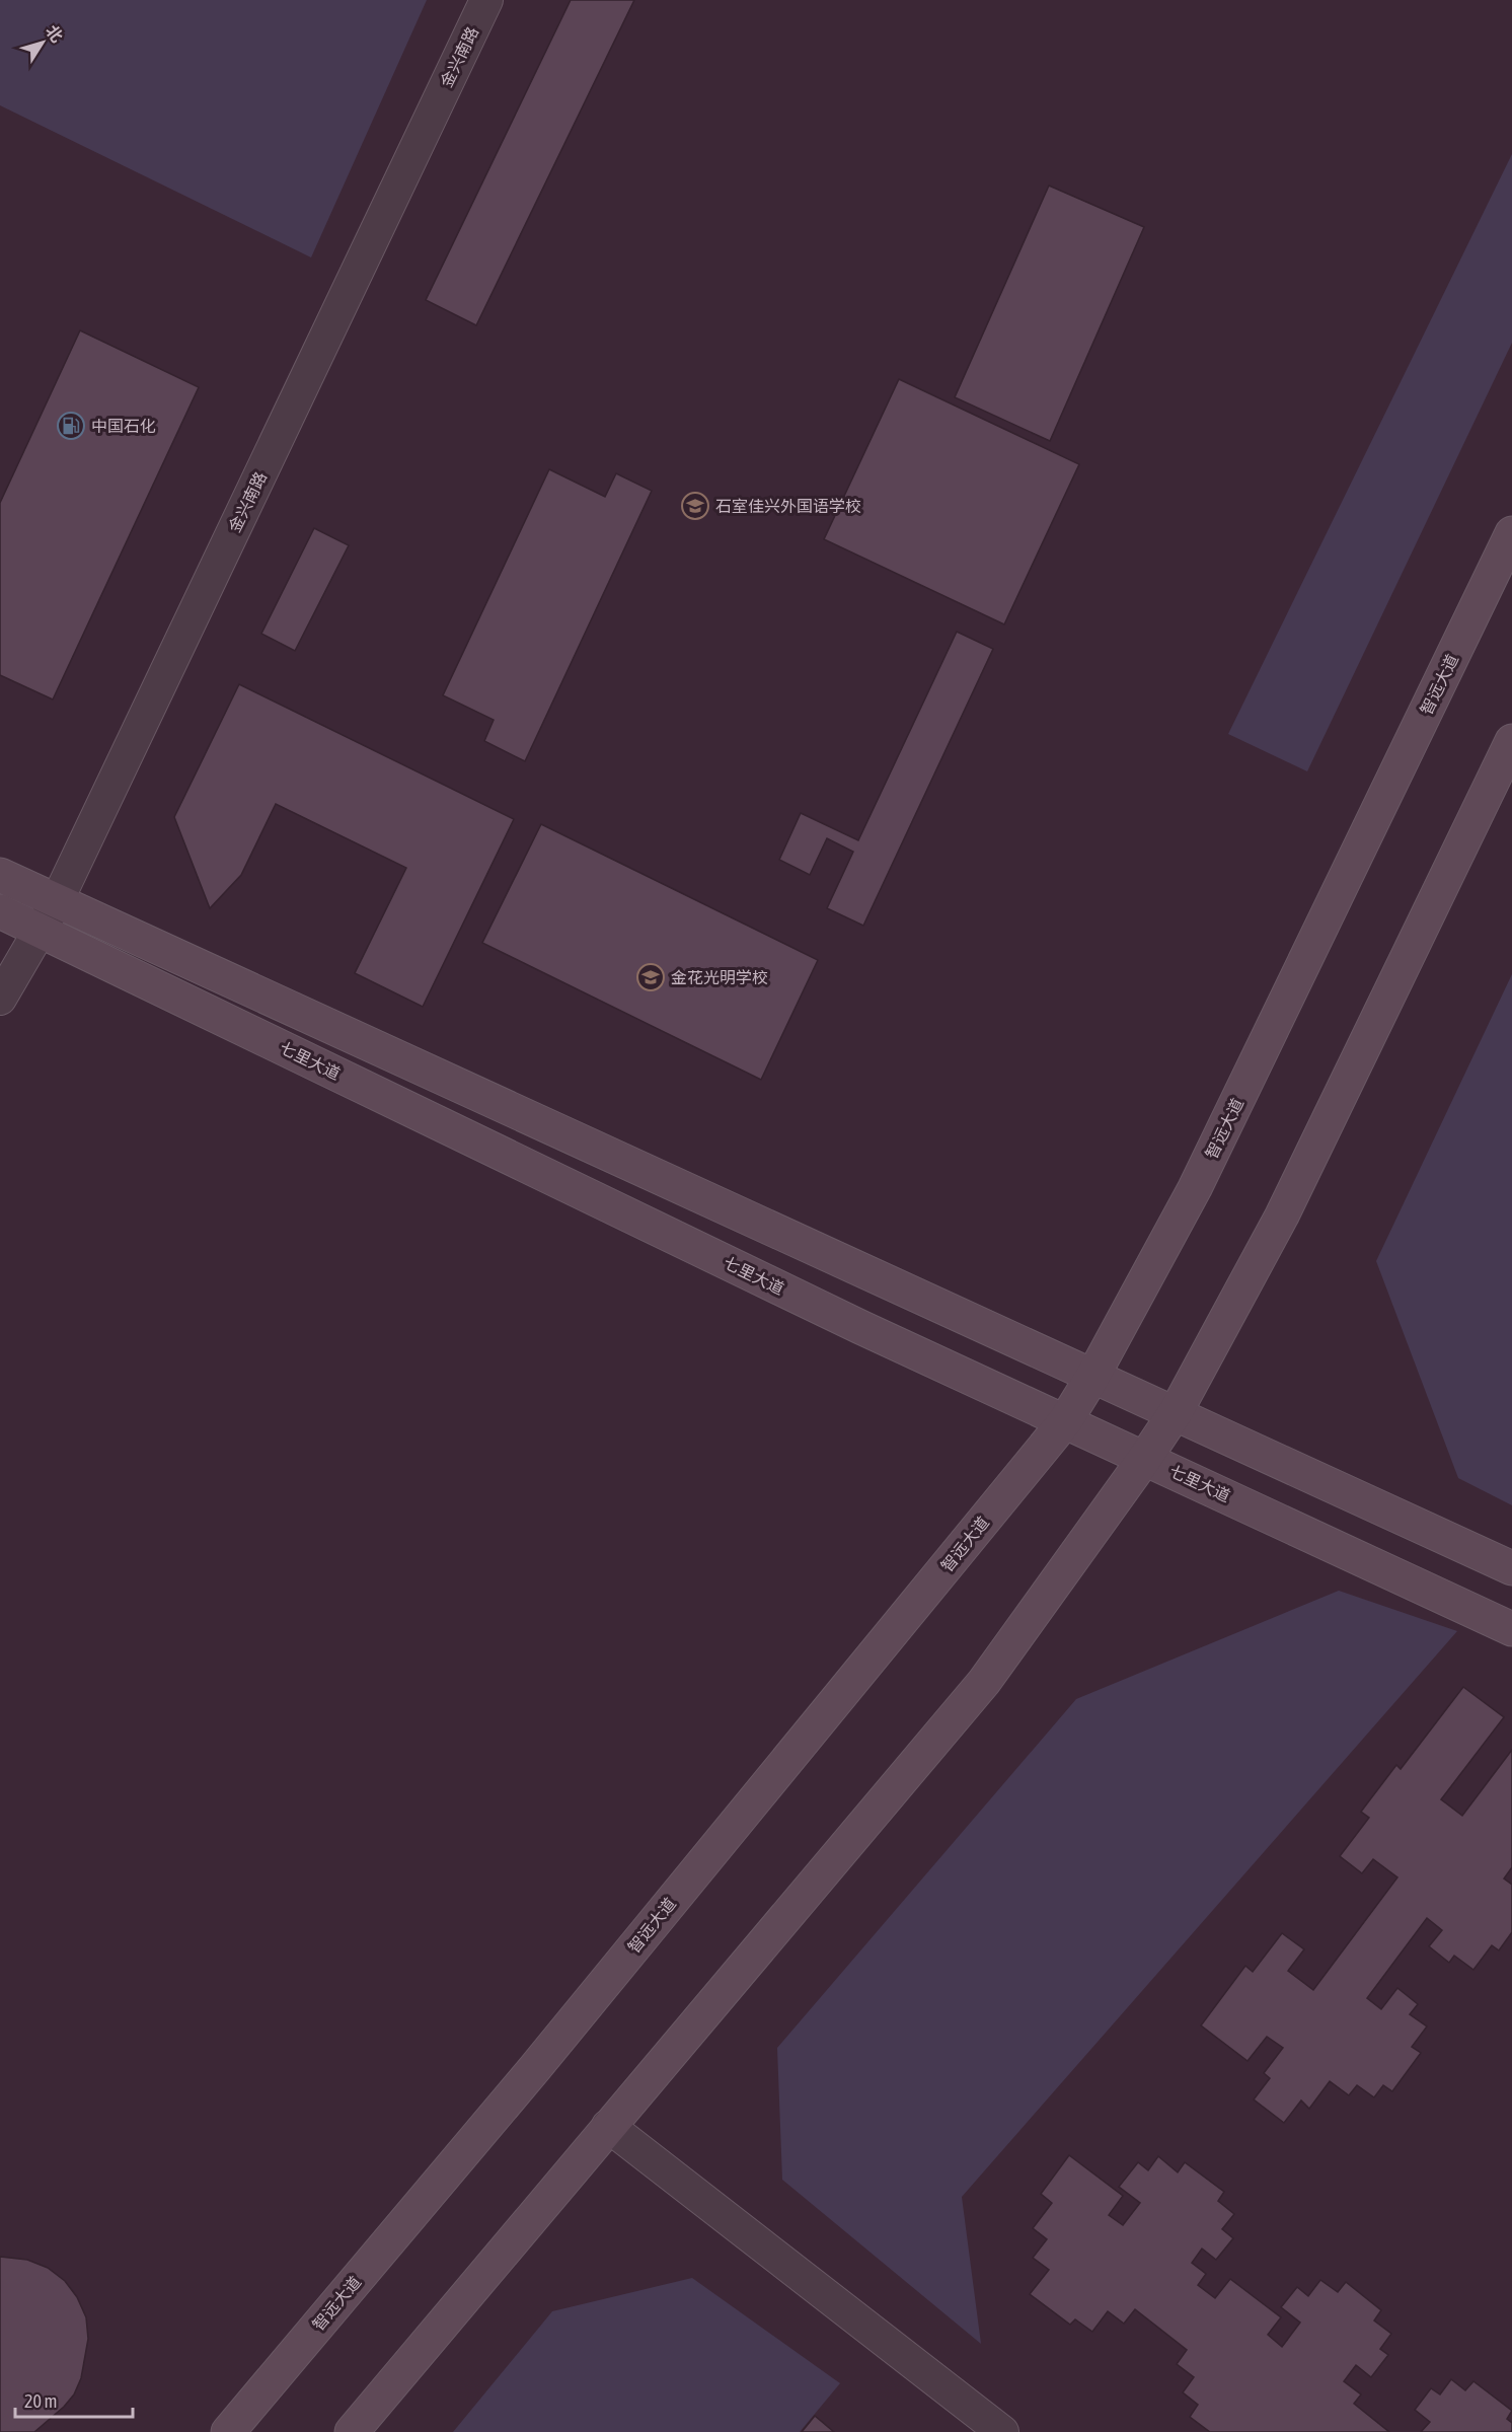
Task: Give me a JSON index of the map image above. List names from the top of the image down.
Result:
{
  "streets": {
    "main road": ["智远大道", "七里大道"],
    "street": ["金兴南路"]
  },
  "crossings": [
    ["金兴南路", "七里大道"],
    ["智远大道", "七里大道"]
  ],
  "places": {
    "fuel station": ["中国石化"],
    "school or university": ["石室佳兴外国语学校", "金花光明学校"]
  },
  "scale_bar": "20 m",
  "north": "top right"
}
